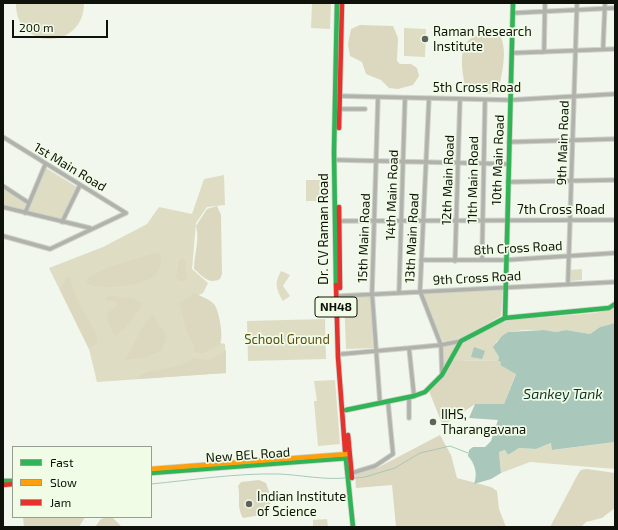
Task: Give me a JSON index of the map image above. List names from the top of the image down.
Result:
{
  "streets": {
    "main road": [
      "10th Main Road",
      "Dr. CV Raman Road",
      "NH48",
      "New BEL Road"
    ],
    "street": [
      "5th Cross Road",
      "9th Main Road",
      "1st Main Road",
      "12th Main Road",
      "11th Main Road",
      "14th Main Road",
      "7th Cross Road",
      "15th Main Road",
      "13th Main Road",
      "8th Cross Road",
      "9th Cross Road"
    ]
  },
  "crossings": [
    ["5th Cross Road", "9th Main Road"],
    ["5th Cross Road", "10th Main Road"],
    ["5th Cross Road", "12th Main Road"],
    ["5th Cross Road", "11th Main Road"],
    ["5th Cross Road", "14th Main Road"],
    ["5th Cross Road", "Dr. CV Raman Road"],
    ["5th Cross Road", "15th Main Road"],
    ["5th Cross Road", "13th Main Road"],
    ["9th Main Road", "7th Cross Road"],
    ["9th Main Road", "8th Cross Road"],
    ["9th Main Road", "9th Cross Road"],
    ["10th Main Road", "7th Cross Road"],
    ["10th Main Road", "8th Cross Road"],
    ["10th Main Road", "9th Cross Road"],
    ["12th Main Road", "7th Cross Road"],
    ["12th Main Road", "8th Cross Road"],
    ["11th Main Road", "7th Cross Road"],
    ["11th Main Road", "8th Cross Road"],
    ["14th Main Road", "7th Cross Road"],
    ["14th Main Road", "9th Cross Road"],
    ["7th Cross Road", "Dr. CV Raman Road"],
    ["7th Cross Road", "15th Main Road"],
    ["7th Cross Road", "13th Main Road"],
    ["Dr. CV Raman Road", "9th Cross Road"],
    ["Dr. CV Raman Road", "New BEL Road"],
    ["15th Main Road", "9th Cross Road"],
    ["13th Main Road", "8th Cross Road"],
    ["13th Main Road", "9th Cross Road"]
  ],
  "water": ["Sankey Tank"],
  "parks": ["School Ground"],
  "places": ["Raman Research Institute", "IIHS, Tharangavana", "Indian Institute of Science"],
  "legend": ["Fast", "Slow", "Jam"],
  "scale_bar": "200 m"
}
